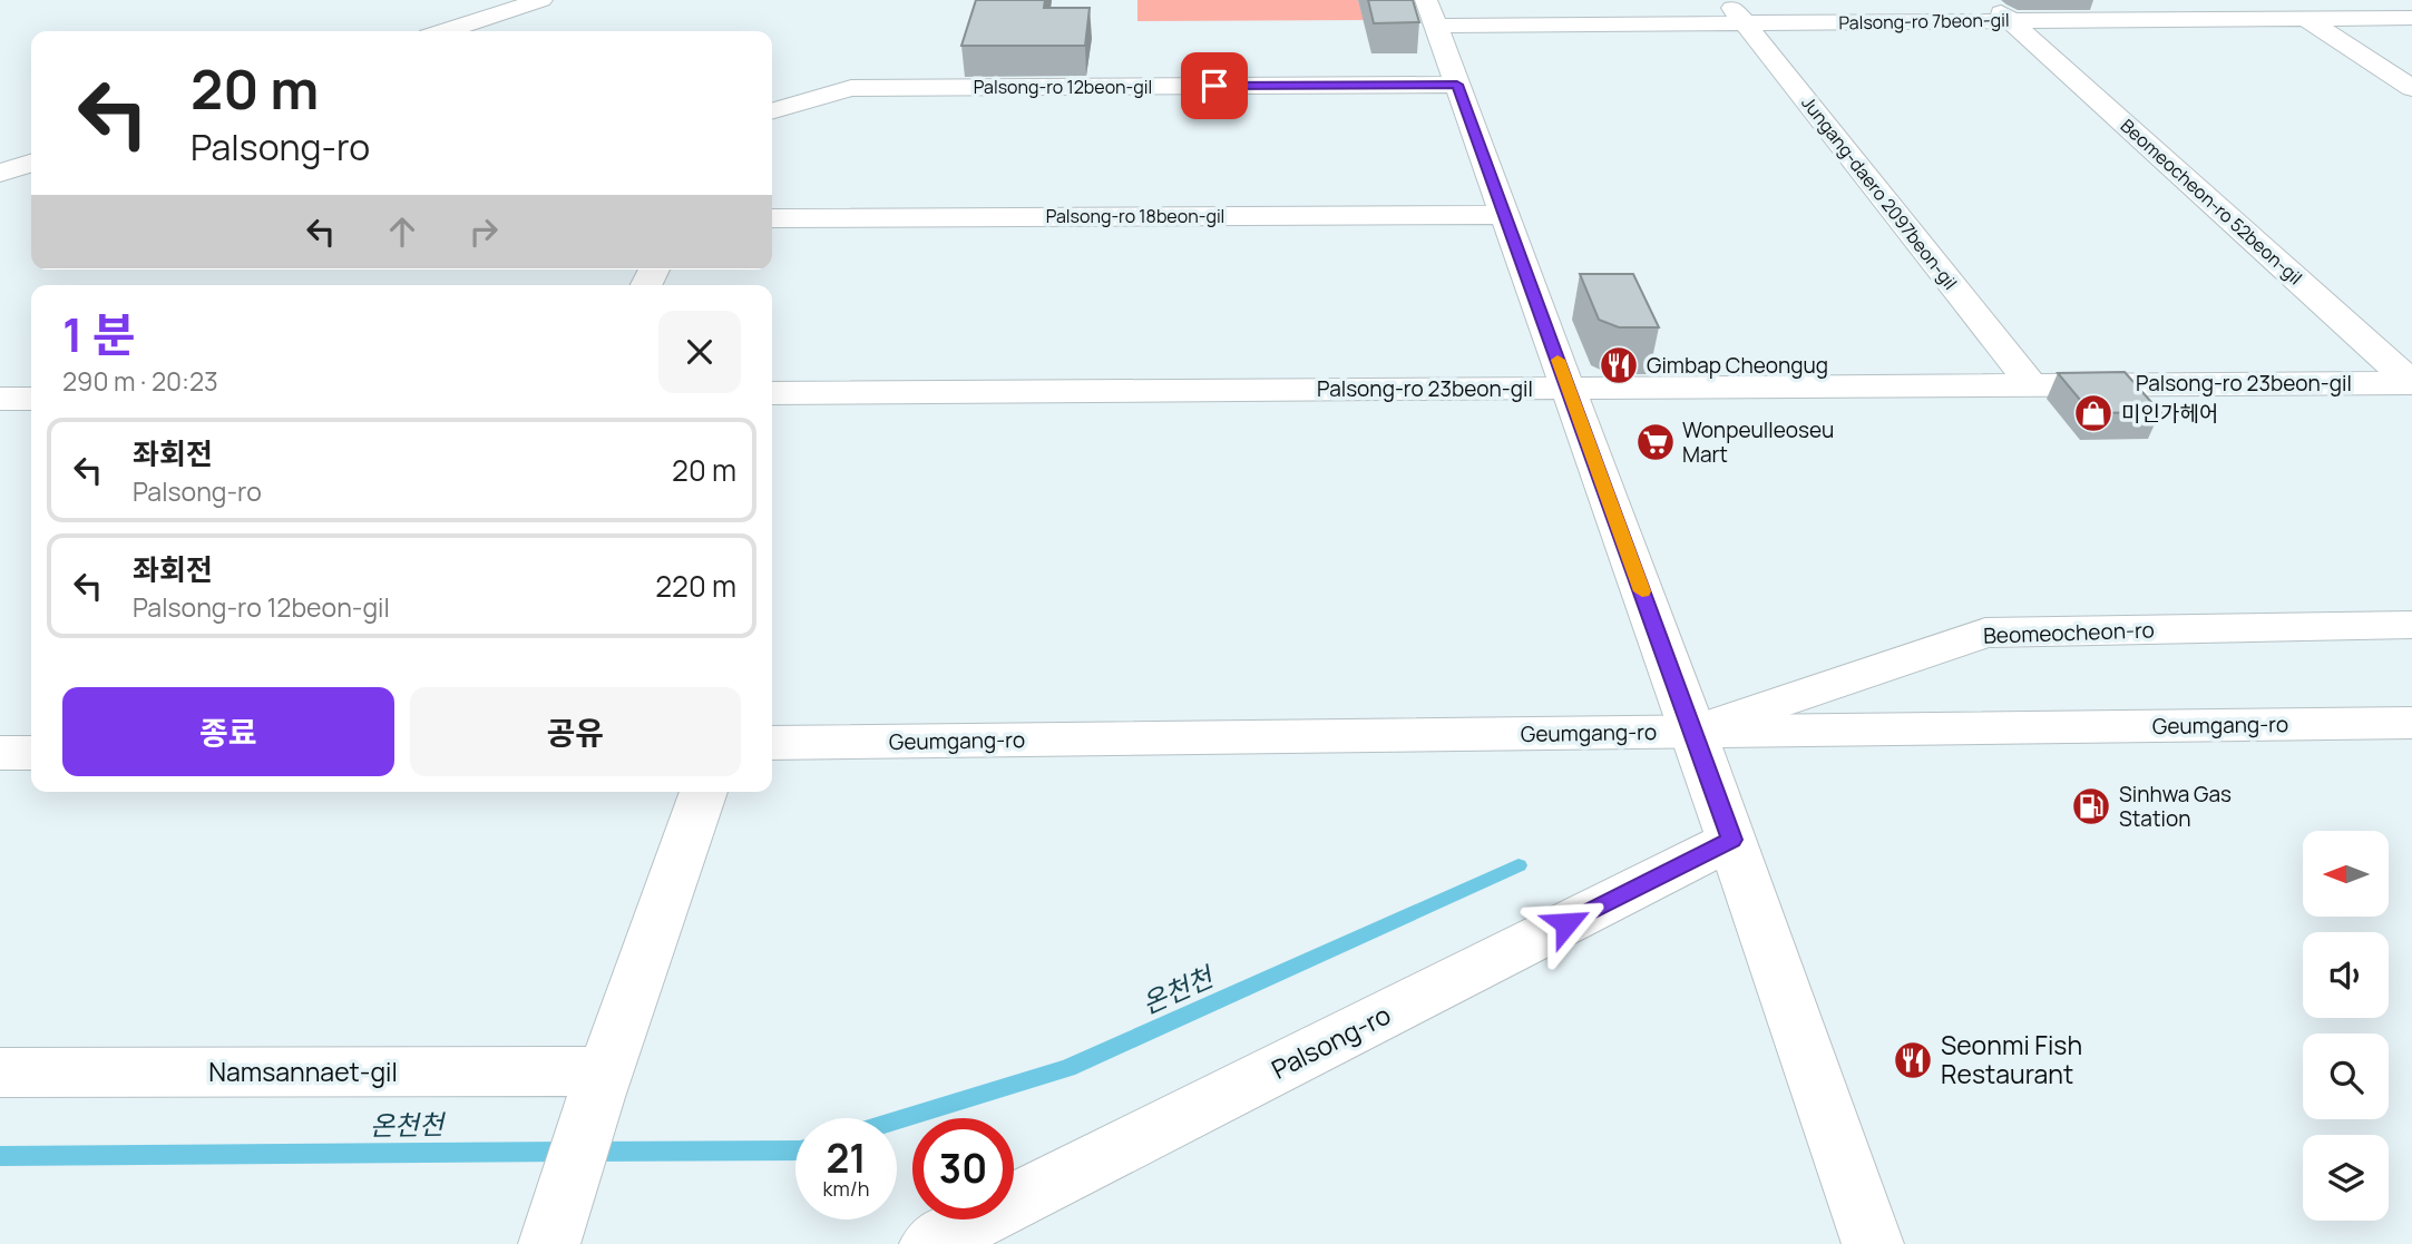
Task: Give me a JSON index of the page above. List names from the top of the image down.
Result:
{
  "streets": {
    "street": [
      "Palsong-ro 7beon-gil",
      "Palsong-ro 12beon-gil",
      "Jungang-daero 2097beon-gil",
      "Beomeocheon-ro 52beon-gil",
      "Palsong-ro 18beon-gil",
      "Palsong-ro 23beon-gil",
      "Beomeocheon-ro",
      "Geumgang-ro",
      "Palsong-ro",
      "Namsannaet-gil"
    ]
  },
  "crossings": [
    ["Palsong-ro 7beon-gil", "Jungang-daero 2097beon-gil"],
    ["Palsong-ro 7beon-gil", "Beomeocheon-ro 52beon-gil"],
    ["Jungang-daero 2097beon-gil", "Palsong-ro 23beon-gil"],
    ["Beomeocheon-ro 52beon-gil", "Palsong-ro 23beon-gil"],
    ["Beomeocheon-ro", "Geumgang-ro"]
  ],
  "water": ["온천천"],
  "places": {
    "restaurant": ["Gimbap Cheongug", "Seonmi Fish Restaurant"],
    "shop": ["미인가헤어"],
    "supermarket": ["Wonpeulleoseu Mart"],
    "fuel station": ["Sinhwa Gas Station"]
  },
  "north": "left",
  "page": {
    "turn": ["20 m", "Palsong-ro"],
    "heading": ["1 분", "290 m · 20:23"],
    "list": [
      {
        "name": "좌회전",
        "note": "Palsong-ro",
        "value": "20 m"
      },
      {
        "name": "좌회전",
        "note": "Palsong-ro 12beon-gil",
        "value": "220 m"
      }
    ],
    "buttons": ["종료", "공유"],
    "speed": "21 km/h",
    "limit": "30"
  }
}
